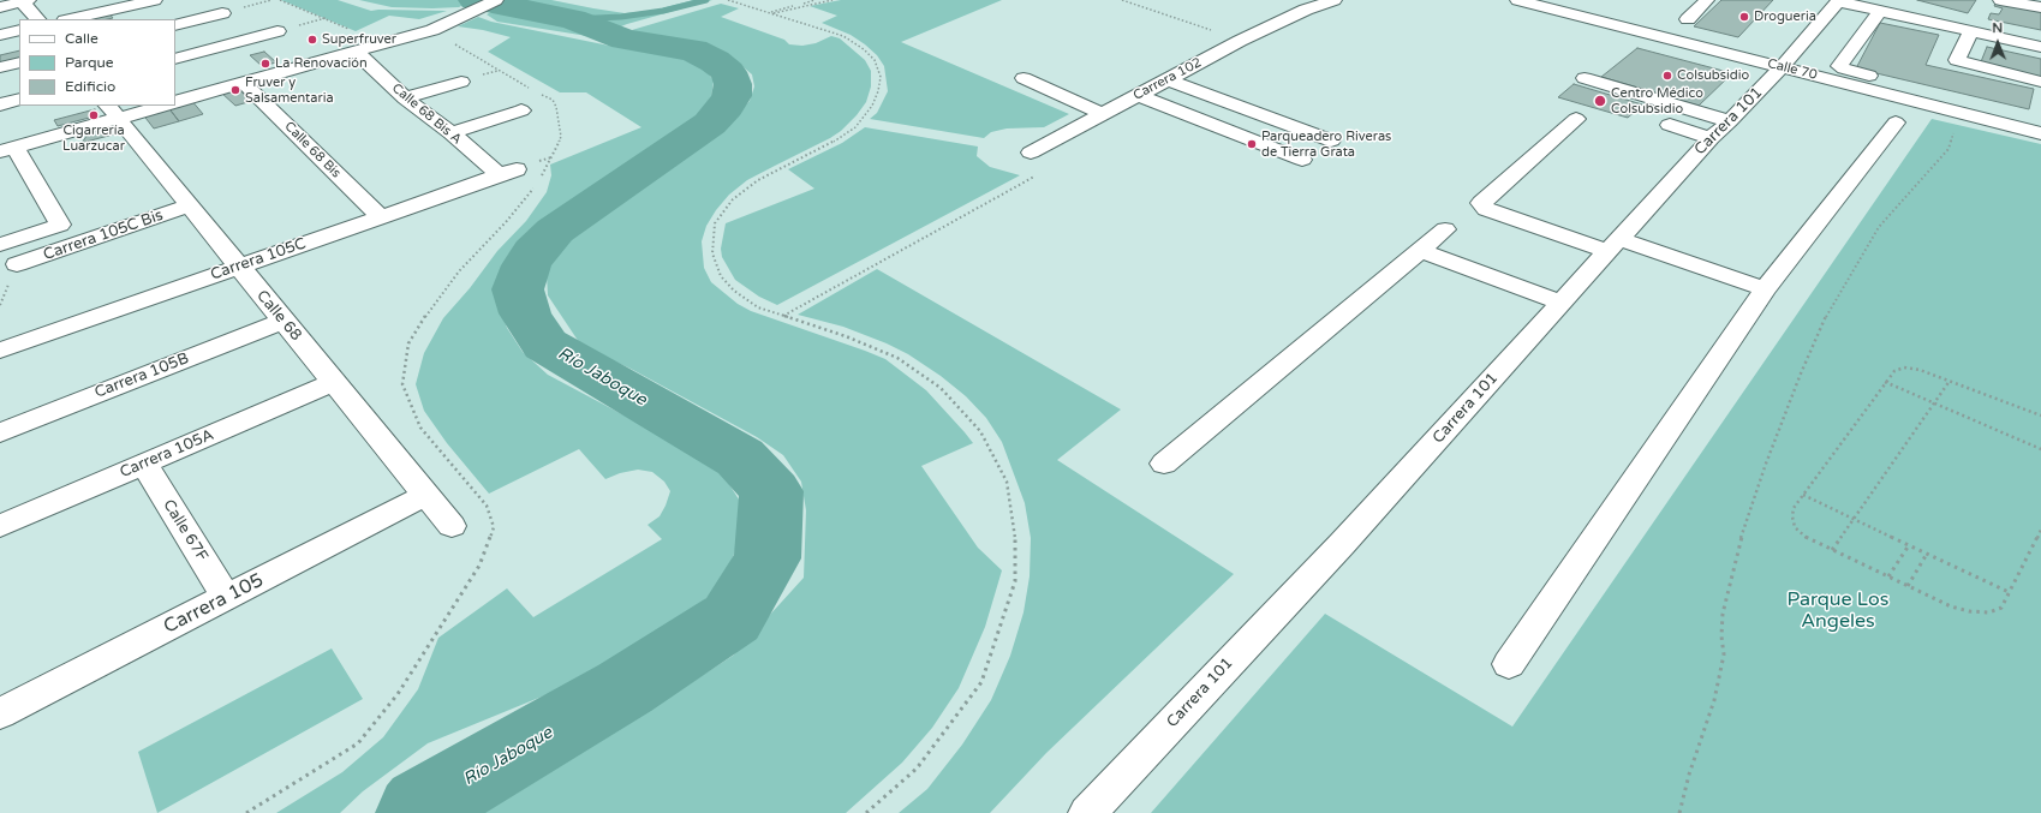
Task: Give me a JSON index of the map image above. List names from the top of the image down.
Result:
{
  "streets": {
    "street": [
      "Calle 70",
      "Carrera 102",
      "Calle 68 Bis A",
      "Carrera 101",
      "Calle 68 Bis",
      "Carrera 105C Bis",
      "Carrera 105C",
      "Calle 68",
      "Carrera 105B",
      "Carrera 105A",
      "Calle 67F",
      "Carrera 105"
    ]
  },
  "crossings": [
    ["Calle 70", "Carrera 101"],
    ["Calle 68 Bis A", "Carrera 105C"],
    ["Calle 68 Bis", "Carrera 105C"],
    ["Carrera 105C Bis", "Calle 68"],
    ["Carrera 105C", "Calle 68"],
    ["Calle 68", "Carrera 105B"],
    ["Calle 68", "Carrera 105A"],
    ["Calle 68", "Carrera 105"],
    ["Carrera 105A", "Calle 67F"],
    ["Calle 67F", "Carrera 105"]
  ],
  "water": ["Río Jaboque"],
  "parks": ["Parque Los Angeles"],
  "places": [
    "Drogueria",
    "Superfruver",
    "La Renovación",
    "Colsubsidio",
    "Fruver y Salsamentaria",
    "Centro Médico Colsubsidio",
    "Cigarrería Luarzucar",
    "Parqueadero Riveras de Tierra Grata"
  ],
  "legend": ["Calle", "Parque", "Edificio"],
  "north": "top"
}
